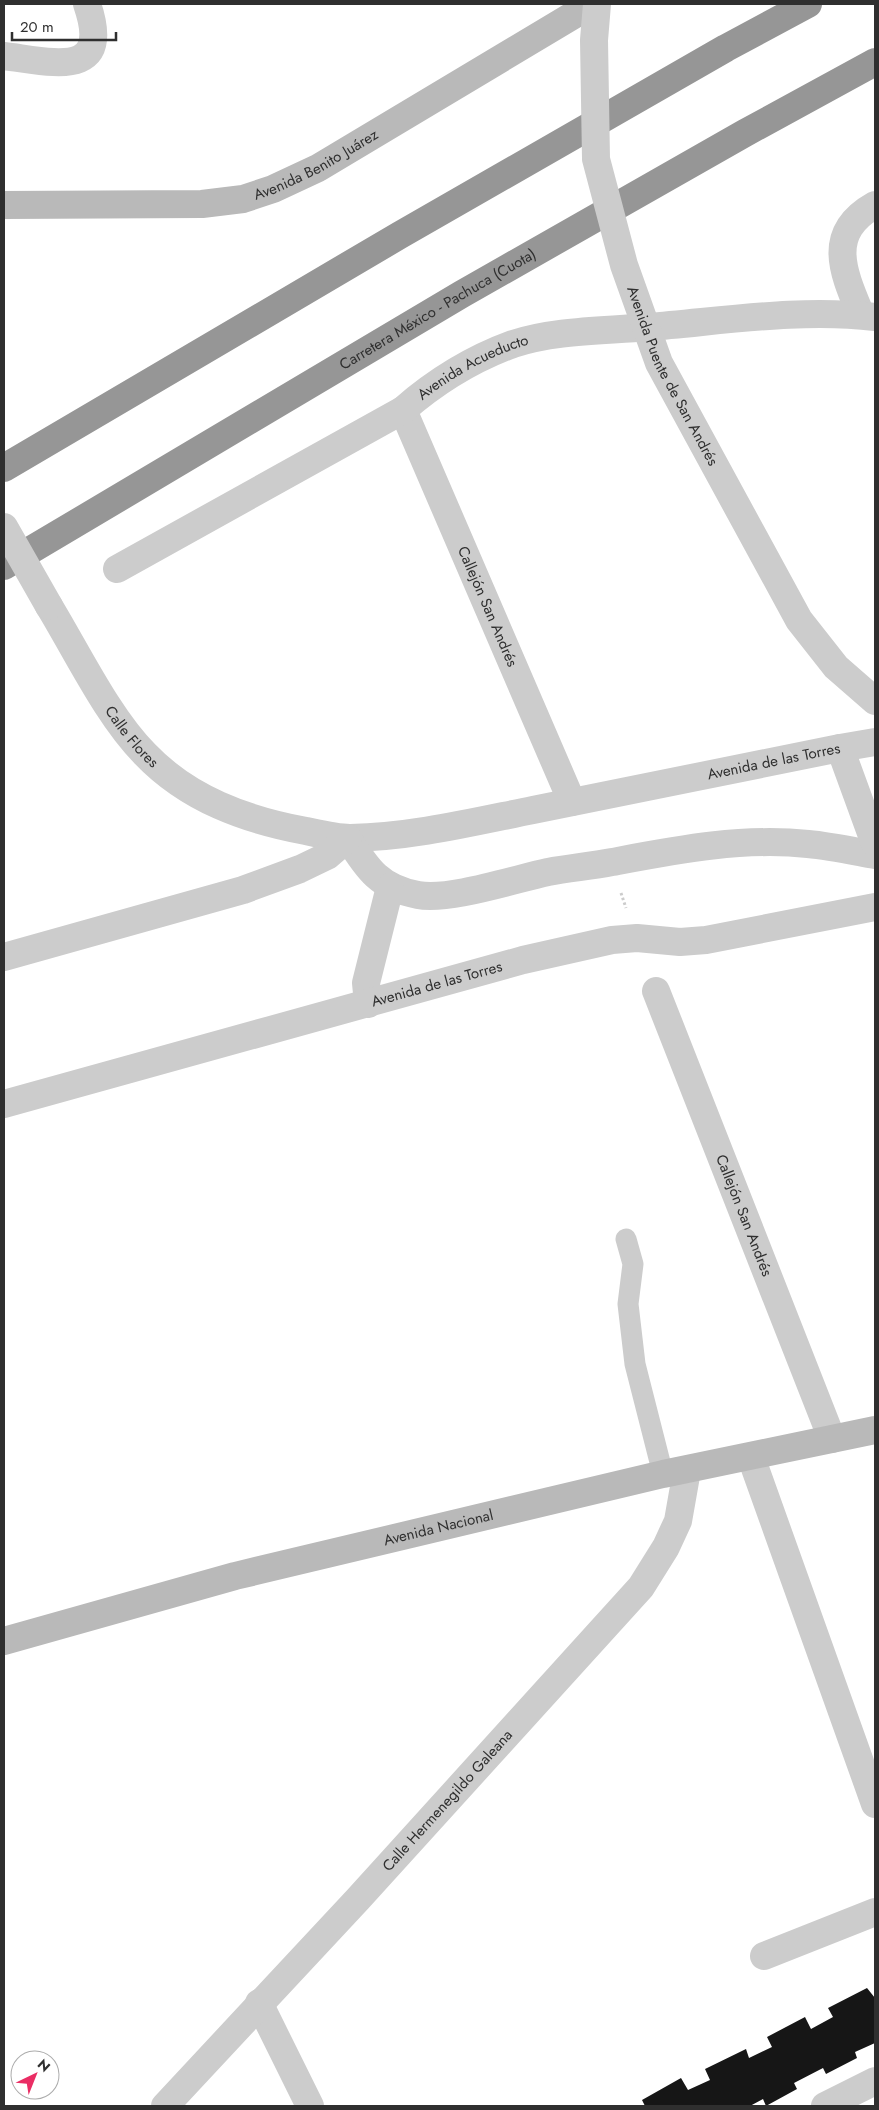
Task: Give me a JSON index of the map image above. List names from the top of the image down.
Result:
{
  "streets": {
    "highway": ["Carretera México - Pachuca (Cuota)"],
    "main road": ["Avenida Benito Juárez", "Avenida Nacional"],
    "street": [
      "Avenida Acueducto",
      "Avenida Puente de San Andrés",
      "Callejón San Andrés",
      "Calle Flores",
      "Avenida de las Torres",
      "Calle Hermenegildo Galeana"
    ]
  },
  "crossings": [
    ["Avenida Benito Juárez", "Avenida Puente de San Andrés"],
    ["Avenida Acueducto", "Callejón San Andrés"],
    ["Callejón San Andrés", "Avenida de las Torres"],
    ["Callejón San Andrés", "Avenida Nacional"],
    ["Calle Flores", "Avenida de las Torres"],
    ["Avenida Nacional", "Calle Hermenegildo Galeana"]
  ],
  "scale_bar": "20 m",
  "north": "top right"
}
